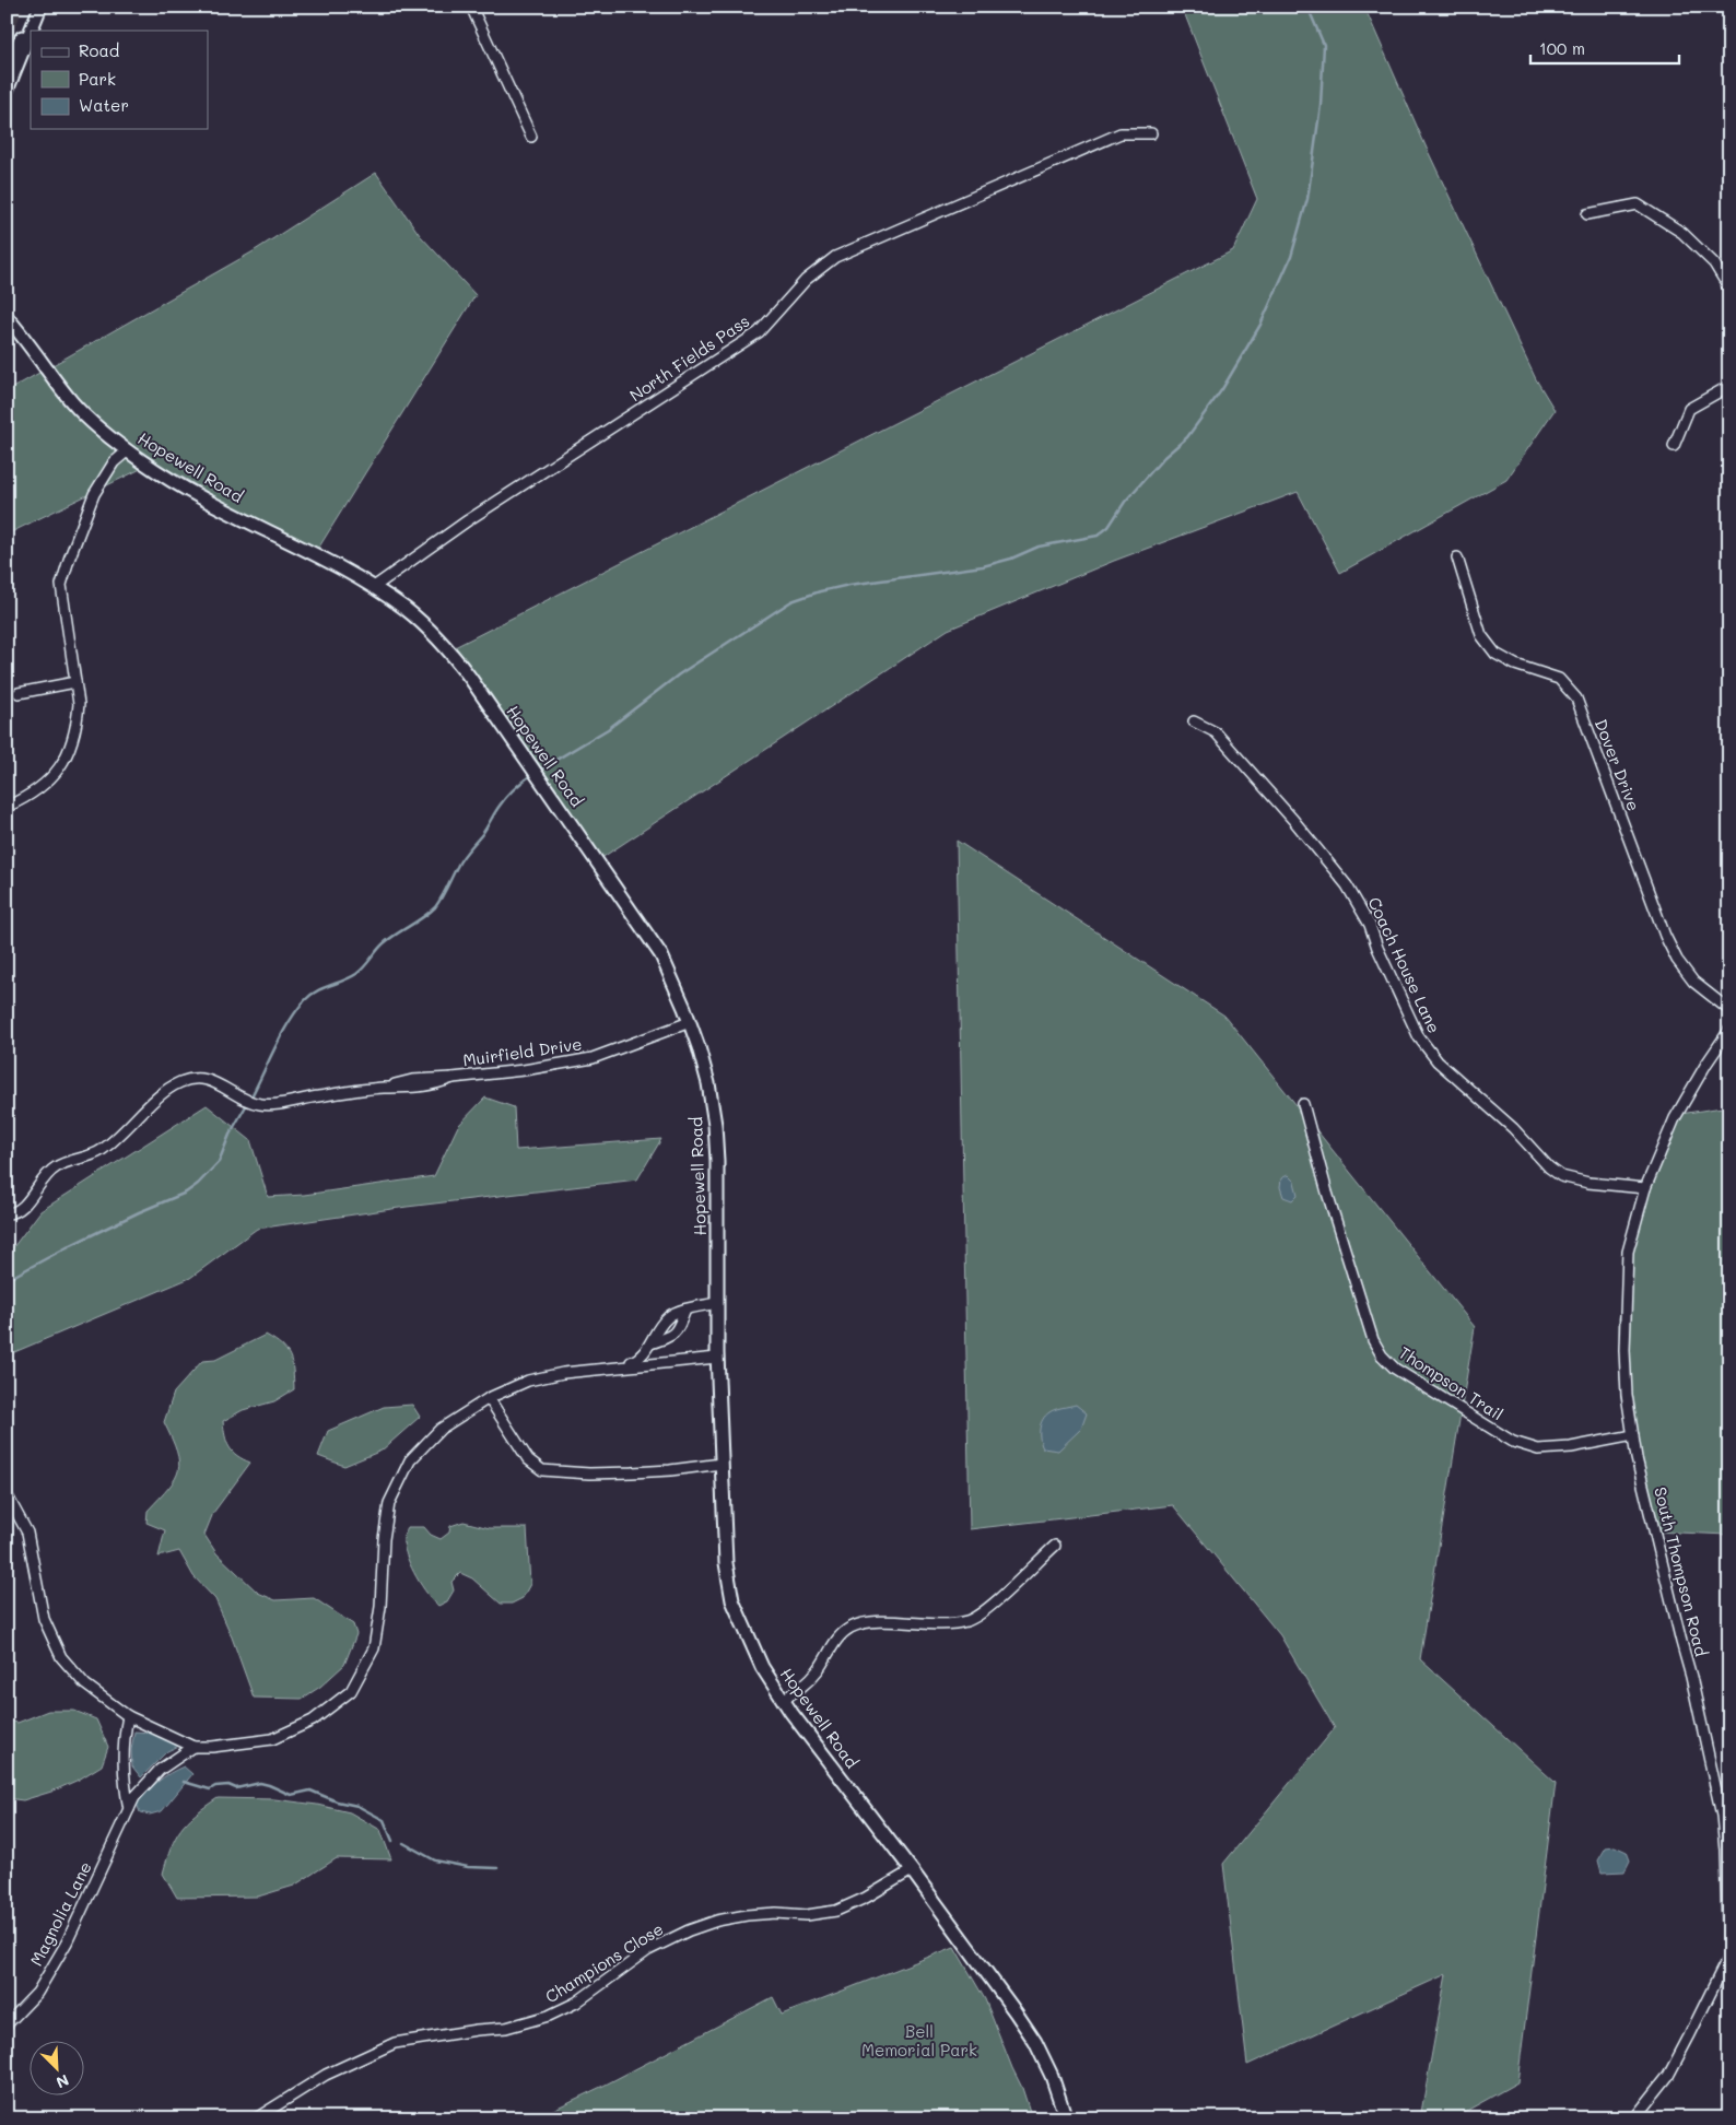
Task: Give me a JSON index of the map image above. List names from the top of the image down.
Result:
{
  "streets": {
    "street": [
      "North Fields Pass",
      "Hopewell Road",
      "Dover Drive",
      "Coach House Lane",
      "Muirfield Drive",
      "Thompson Trail",
      "South Thompson Road",
      "Magnolia Lane",
      "Champions Close"
    ]
  },
  "crossings": [
    ["North Fields Pass", "Hopewell Road"],
    ["Hopewell Road", "Muirfield Drive"],
    ["Hopewell Road", "Champions Close"],
    ["Coach House Lane", "South Thompson Road"],
    ["Thompson Trail", "South Thompson Road"]
  ],
  "parks": ["Bell Memorial Park"],
  "legend": ["Road", "Park", "Water"],
  "scale_bar": "100 m",
  "north": "bottom right"
}
